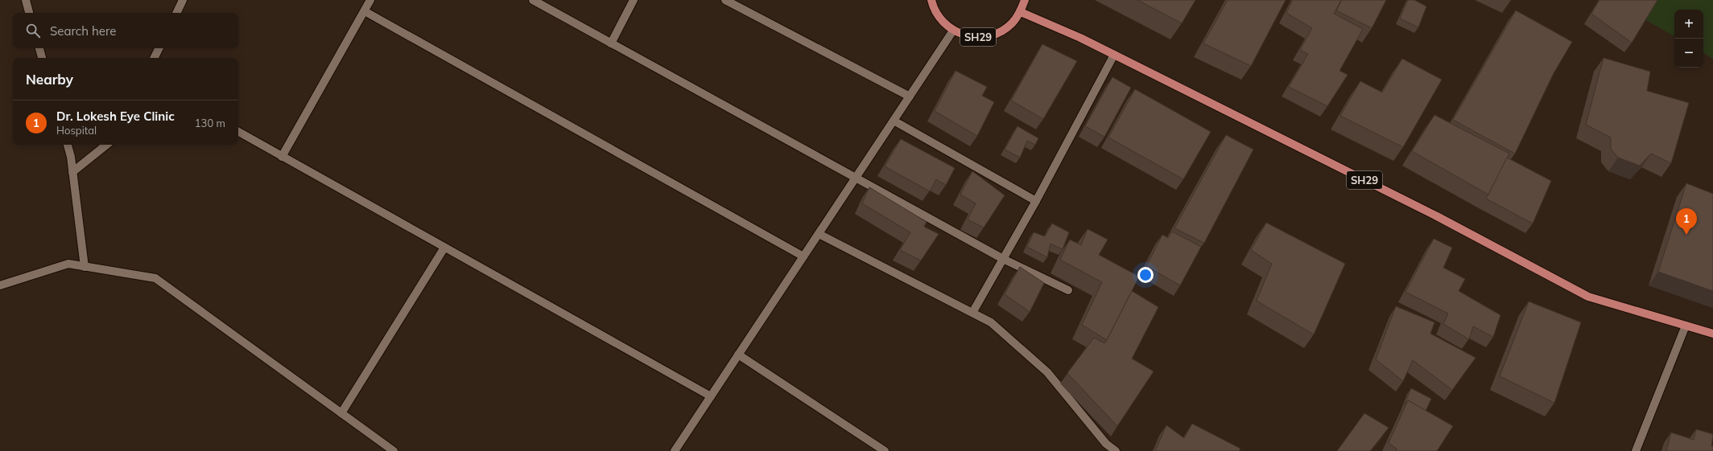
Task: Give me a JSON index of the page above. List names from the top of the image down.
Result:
{
  "streets": {
    "main road": ["SH29"]
  },
  "page": {
    "map_buttons": ["+", "−"],
    "search": "Search here",
    "heading": "Nearby",
    "list": [
      {
        "mark": "1",
        "name": "Dr. Lokesh Eye Clinic",
        "note": "Hospital",
        "value": "130 m"
      }
    ],
    "pins": "1"
  }
}
